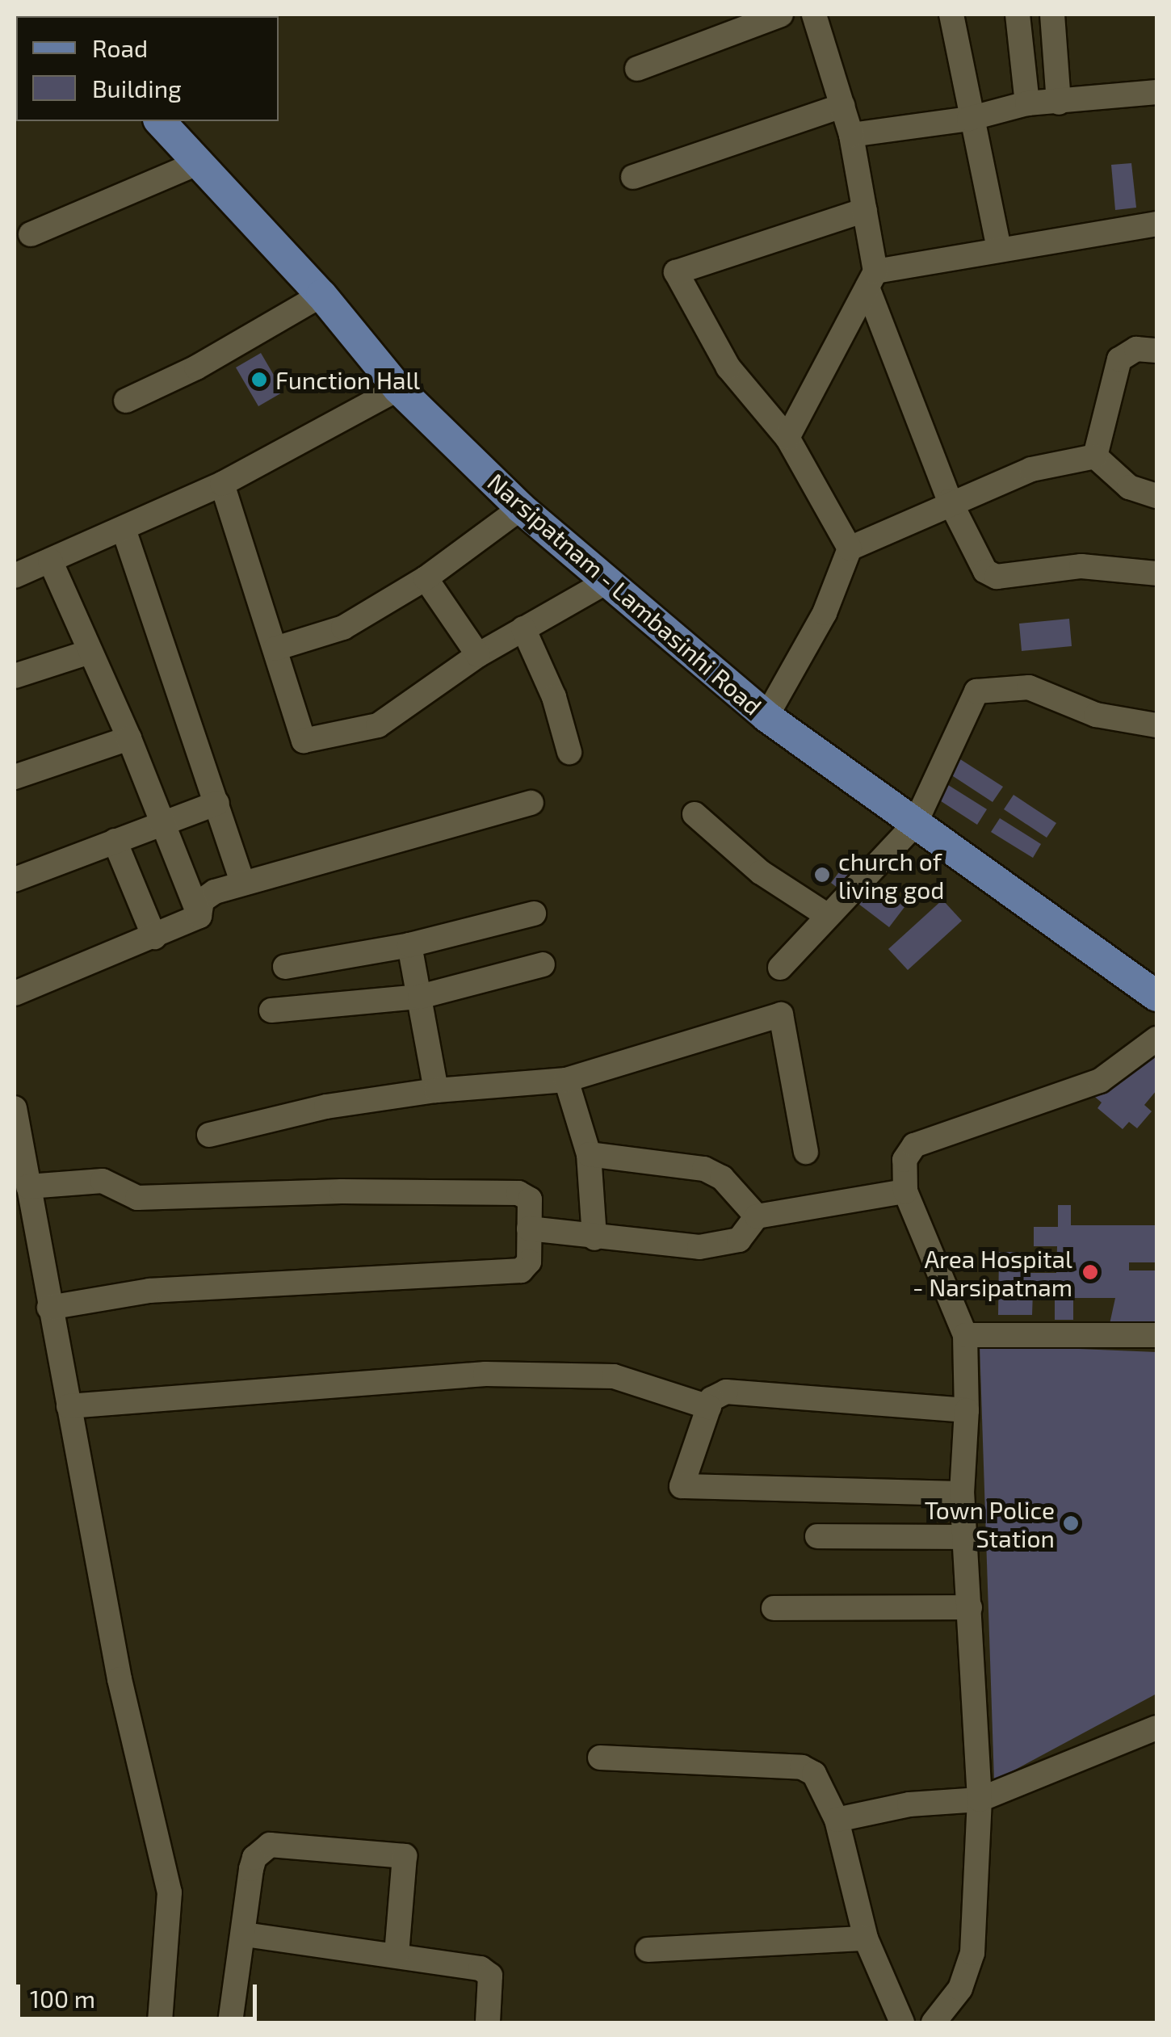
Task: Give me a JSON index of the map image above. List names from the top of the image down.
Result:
{
  "streets": {
    "main road": ["Narsipatnam - Lambasinhi Road"]
  },
  "places": [
    "Function Hall",
    "church of living god",
    "Area Hospital - Narsipatnam",
    "Town Police Station"
  ],
  "legend": ["Road", "Building"],
  "scale_bar": "100 m"
}
